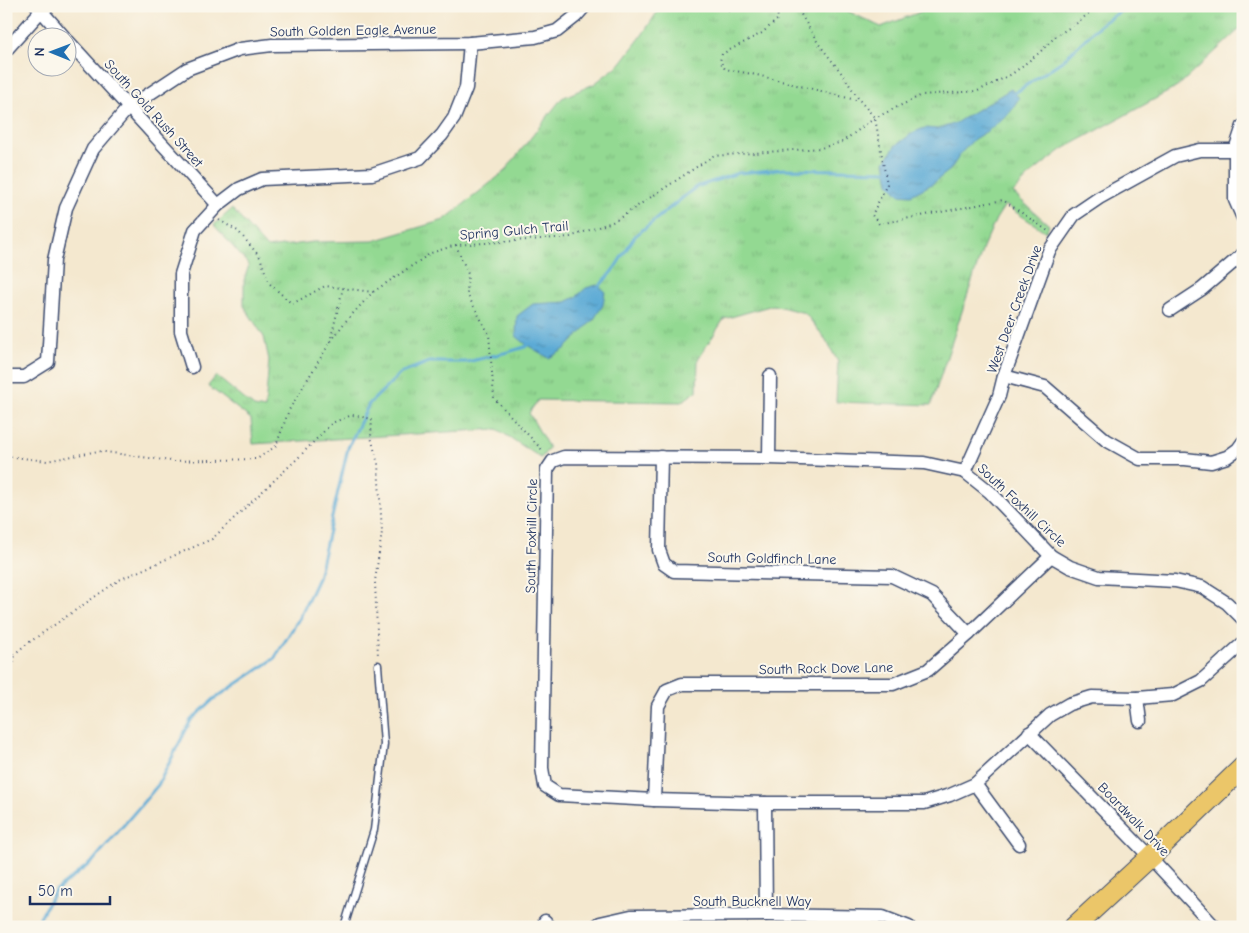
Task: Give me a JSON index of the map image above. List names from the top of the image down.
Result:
{
  "streets": {
    "street": [
      "South Golden Eagle Avenue",
      "South Gold Rush Street",
      "West Deer Creek Drive",
      "South Foxhill Circle",
      "South Goldfinch Lane",
      "South Rock Dove Lane",
      "Boardwalk Drive",
      "South Bucknell Way"
    ],
    "path": ["Spring Gulch Trail"]
  },
  "crossings": [
    ["South Golden Eagle Avenue", "South Gold Rush Street"],
    ["West Deer Creek Drive", "South Foxhill Circle"],
    ["South Foxhill Circle", "South Goldfinch Lane"],
    ["South Foxhill Circle", "South Rock Dove Lane"],
    ["South Foxhill Circle", "Boardwalk Drive"],
    ["South Goldfinch Lane", "South Rock Dove Lane"]
  ],
  "scale_bar": "50 m",
  "north": "left"
}
